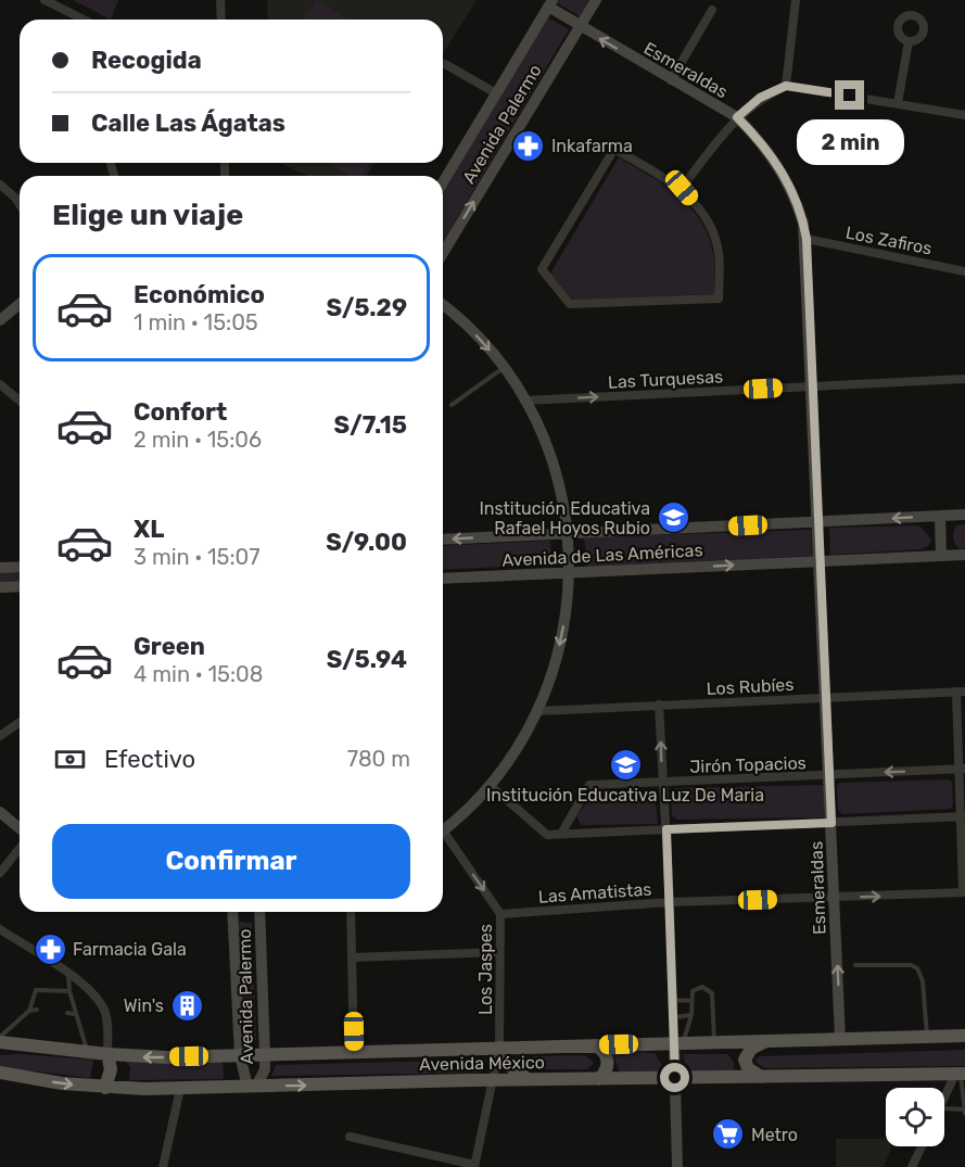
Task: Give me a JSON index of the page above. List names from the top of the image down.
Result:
{
  "streets": {
    "main road": ["Avenida México"],
    "street": [
      "Esmeraldas",
      "Avenida Palermo",
      "Los Zafiros",
      "Las Turquesas",
      "Avenida de Las Américas",
      "Los Rubíes",
      "Jirón Topacios",
      "Las Amatistas",
      "Los Jaspes"
    ]
  },
  "crossings": [
    ["Esmeraldas", "Avenida Palermo"],
    ["Esmeraldas", "Los Zafiros"],
    ["Esmeraldas", "Las Turquesas"],
    ["Esmeraldas", "Avenida de Las Américas"],
    ["Esmeraldas", "Los Rubíes"],
    ["Esmeraldas", "Jirón Topacios"],
    ["Esmeraldas", "Las Amatistas"],
    ["Esmeraldas", "Avenida México"],
    ["Avenida Palermo", "Avenida México"],
    ["Las Amatistas", "Los Jaspes"],
    ["Los Jaspes", "Avenida México"]
  ],
  "one_way": ["Las Turquesas"],
  "places": {
    "pharmacy": ["Inkafarma", "Farmacia Gala"],
    "school or university": ["Institución Educativa Rafael Hoyos Rubio", "Institución Educativa Luz De Maria"],
    "building": ["Win's"],
    "supermarket": ["Metro"]
  },
  "page": {
    "banner": ["Recogida", "Calle Las Ágatas"],
    "bubble": "2 min",
    "heading": "Elige un viaje",
    "list": [
      {
        "name": "Económico",
        "note": "1 min · 15:05",
        "value": "S/5.29"
      },
      {
        "name": "Confort",
        "note": "2 min · 15:06",
        "value": "S/7.15"
      },
      {
        "name": "XL",
        "note": "3 min · 15:07",
        "value": "S/9.00"
      },
      {
        "name": "Green",
        "note": "4 min · 15:08",
        "value": "S/5.94"
      }
    ],
    "pay": ["Efectivo", "780 m"],
    "buttons": "Confirmar"
  }
}
